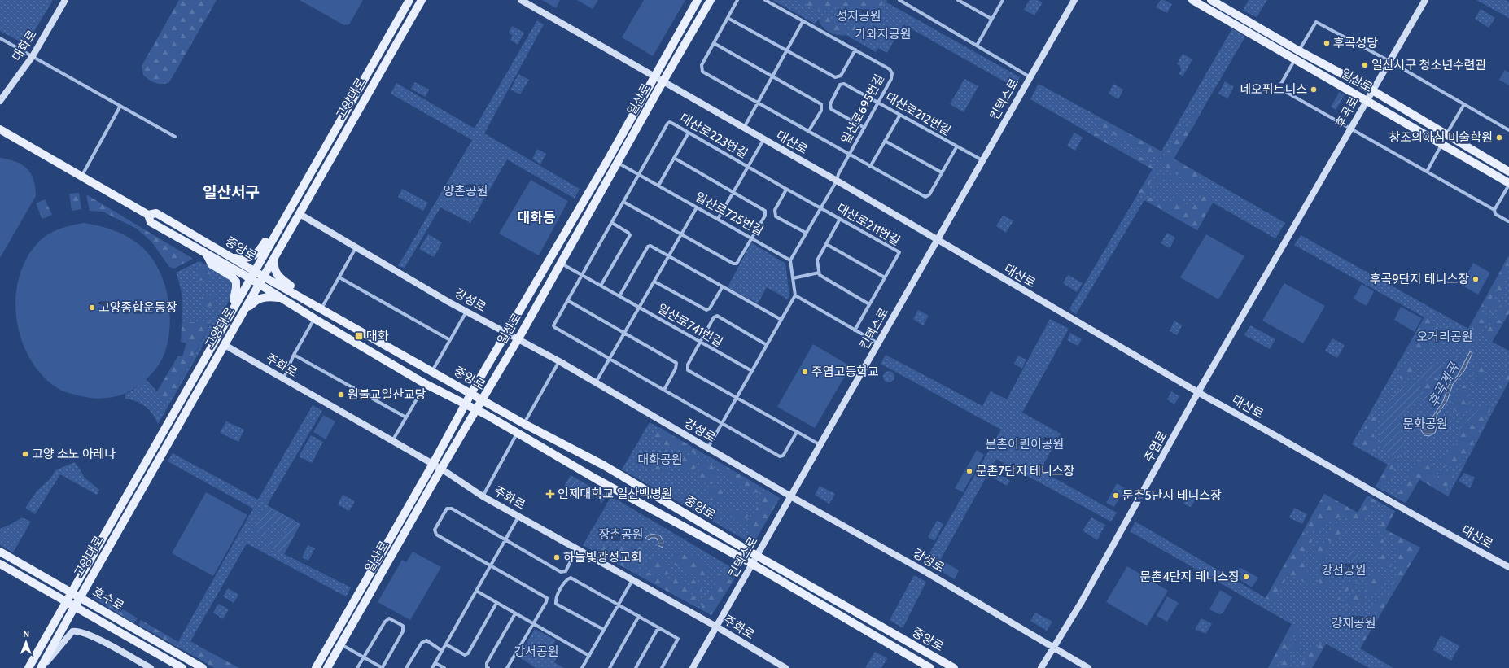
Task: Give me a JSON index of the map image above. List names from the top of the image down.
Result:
{
  "streets": {
    "main road": [
      "일산로",
      "고양대로",
      "중앙로",
      "호수로"
    ],
    "street": [
      "대화로",
      "킨텍스로",
      "일산로695번길",
      "후곡로",
      "대산로212번길",
      "대산로223번길",
      "대산로",
      "일산로725번길",
      "대산로211번길",
      "강성로",
      "일산로741번길",
      "주화로",
      "주엽로"
    ]
  },
  "crossings": [
    ["일산로", "후곡로"],
    ["일산로", "대산로"],
    ["일산로", "일산로725번길"],
    ["일산로", "중앙로"],
    ["일산로", "강성로"],
    ["일산로", "일산로741번길"],
    ["일산로", "주화로"],
    ["고양대로", "중앙로"],
    ["고양대로", "강성로"],
    ["고양대로", "주화로"],
    ["고양대로", "호수로"],
    ["킨텍스로", "대산로"],
    ["킨텍스로", "중앙로"],
    ["킨텍스로", "강성로"],
    ["킨텍스로", "주화로"],
    ["일산로695번길", "대산로212번길"],
    ["일산로695번길", "대산로"],
    ["일산로695번길", "대산로211번길"],
    ["후곡로", "주엽로"],
    ["대산로223번길", "대산로"],
    ["대산로223번길", "일산로725번길"],
    ["대산로223번길", "대산로211번길"],
    ["대산로", "대산로211번길"],
    ["대산로", "주엽로"],
    ["일산로725번길", "대산로211번길"],
    ["강성로", "주엽로"]
  ],
  "districts": ["일산서구", "대화동"],
  "water": ["후곡계곡"],
  "parks": [
    "성저공원",
    "가와지공원",
    "양촌공원",
    "오거리공원",
    "문화공원",
    "문촌어린이공원",
    "대화공원",
    "장촌공원",
    "강선공원",
    "강재공원",
    "강서공원"
  ],
  "places": {
    "other": [
      "후곡성당",
      "일산서구 청소년수련관",
      "네오퓌트니스",
      "창조의아침 미술학원",
      "후곡9단지 테니스장",
      "고양종합운동장",
      "주엽고등학교",
      "원불교일산교당",
      "고양 소노 아레나",
      "문촌7단지 테니스장",
      "문촌5단지 테니스장",
      "하늘빛광성교회",
      "문촌4단지 테니스장"
    ],
    "transit": ["대화"],
    "health": ["인제대학교 일산백병원"]
  },
  "north": "top"
}
